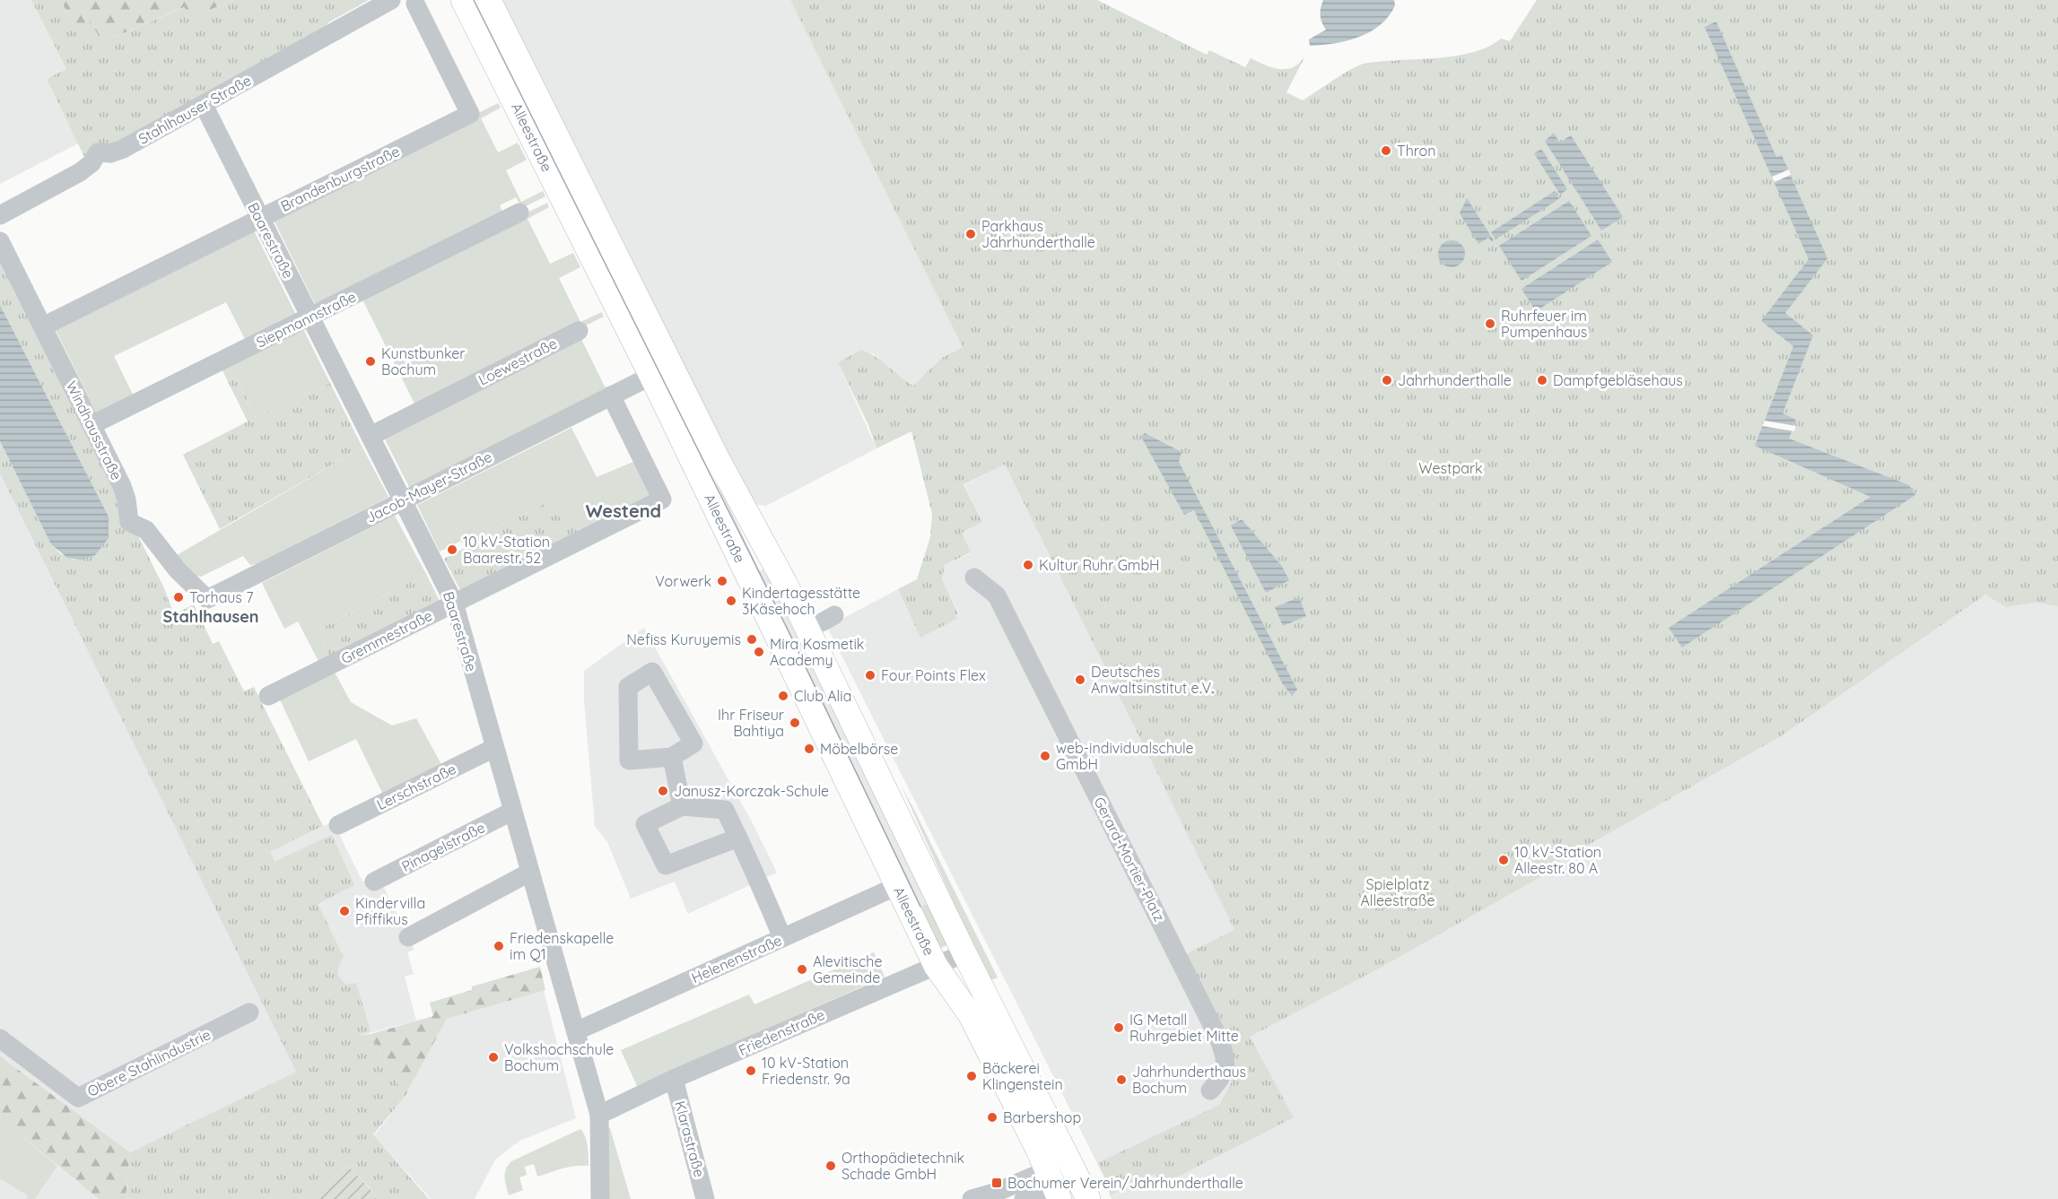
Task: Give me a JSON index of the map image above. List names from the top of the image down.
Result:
{
  "streets": {
    "main road": ["Alleestraße"],
    "street": [
      "Stahlhauser Straße",
      "Brandenburgstraße",
      "Baarestraße",
      "Siepmannstraße",
      "Loewestraße",
      "Windhausstraße",
      "Jacob-Mayer-Straße",
      "Gremmestraße",
      "Lerschstraße",
      "Pinagelstraße",
      "Gerard-Mortier-Platz",
      "Helenenstraße",
      "Friedenstraße",
      "Obere Stahlindustrie",
      "Klarastraße"
    ]
  },
  "crossings": [
    ["Stahlhauser Straße", "Baarestraße"],
    ["Alleestraße", "Jacob-Mayer-Straße"],
    ["Alleestraße", "Helenenstraße"],
    ["Alleestraße", "Friedenstraße"],
    ["Brandenburgstraße", "Baarestraße"],
    ["Brandenburgstraße", "Windhausstraße"],
    ["Baarestraße", "Siepmannstraße"],
    ["Baarestraße", "Loewestraße"],
    ["Baarestraße", "Jacob-Mayer-Straße"],
    ["Baarestraße", "Gremmestraße"],
    ["Baarestraße", "Lerschstraße"],
    ["Baarestraße", "Pinagelstraße"],
    ["Baarestraße", "Helenenstraße"],
    ["Baarestraße", "Friedenstraße"],
    ["Siepmannstraße", "Windhausstraße"],
    ["Windhausstraße", "Jacob-Mayer-Straße"],
    ["Jacob-Mayer-Straße", "Gremmestraße"],
    ["Friedenstraße", "Klarastraße"]
  ],
  "districts": ["Westend", "Stahlhausen"],
  "parks": ["Westpark", "Spielplatz Alleestraße"],
  "places": {
    "other": [
      "Thron",
      "Parkhaus Jahrhunderthalle",
      "Ruhrfeuer im Pumpenhaus",
      "Kunstbunker Bochum",
      "Jahrhunderthalle",
      "Dampfgebläsehaus",
      "10 kV-Station Baarestr. 52",
      "Kultur Ruhr GmbH",
      "Vorwerk",
      "Torhaus 7",
      "Kindertagesstätte 3Käsehoch",
      "Nefiss Kuruyemis",
      "Mira Kosmetik Academy",
      "Four Points Flex",
      "Deutsches Anwaltsinstitut e.V.",
      "Club Alia",
      "Ihr Friseur Bahtiya",
      "Möbelbörse",
      "web-individualschule GmbH",
      "Janusz-Korczak-Schule",
      "10 kV-Station Alleestr. 80 A",
      "Kindervilla Pfiffikus",
      "Friedenskapelle im Q1",
      "Alevitische Gemeinde",
      "IG Metall Ruhrgebiet Mitte",
      "Volkshochschule Bochum",
      "10 kV-Station Friedenstr. 9a",
      "Bäckerei Klingenstein",
      "Jahrhunderthaus Bochum",
      "Barbershop",
      "Orthopädietechnik Schade GmbH"
    ],
    "transit": ["Bochumer Verein/Jahrhunderthalle"]
  }
}
